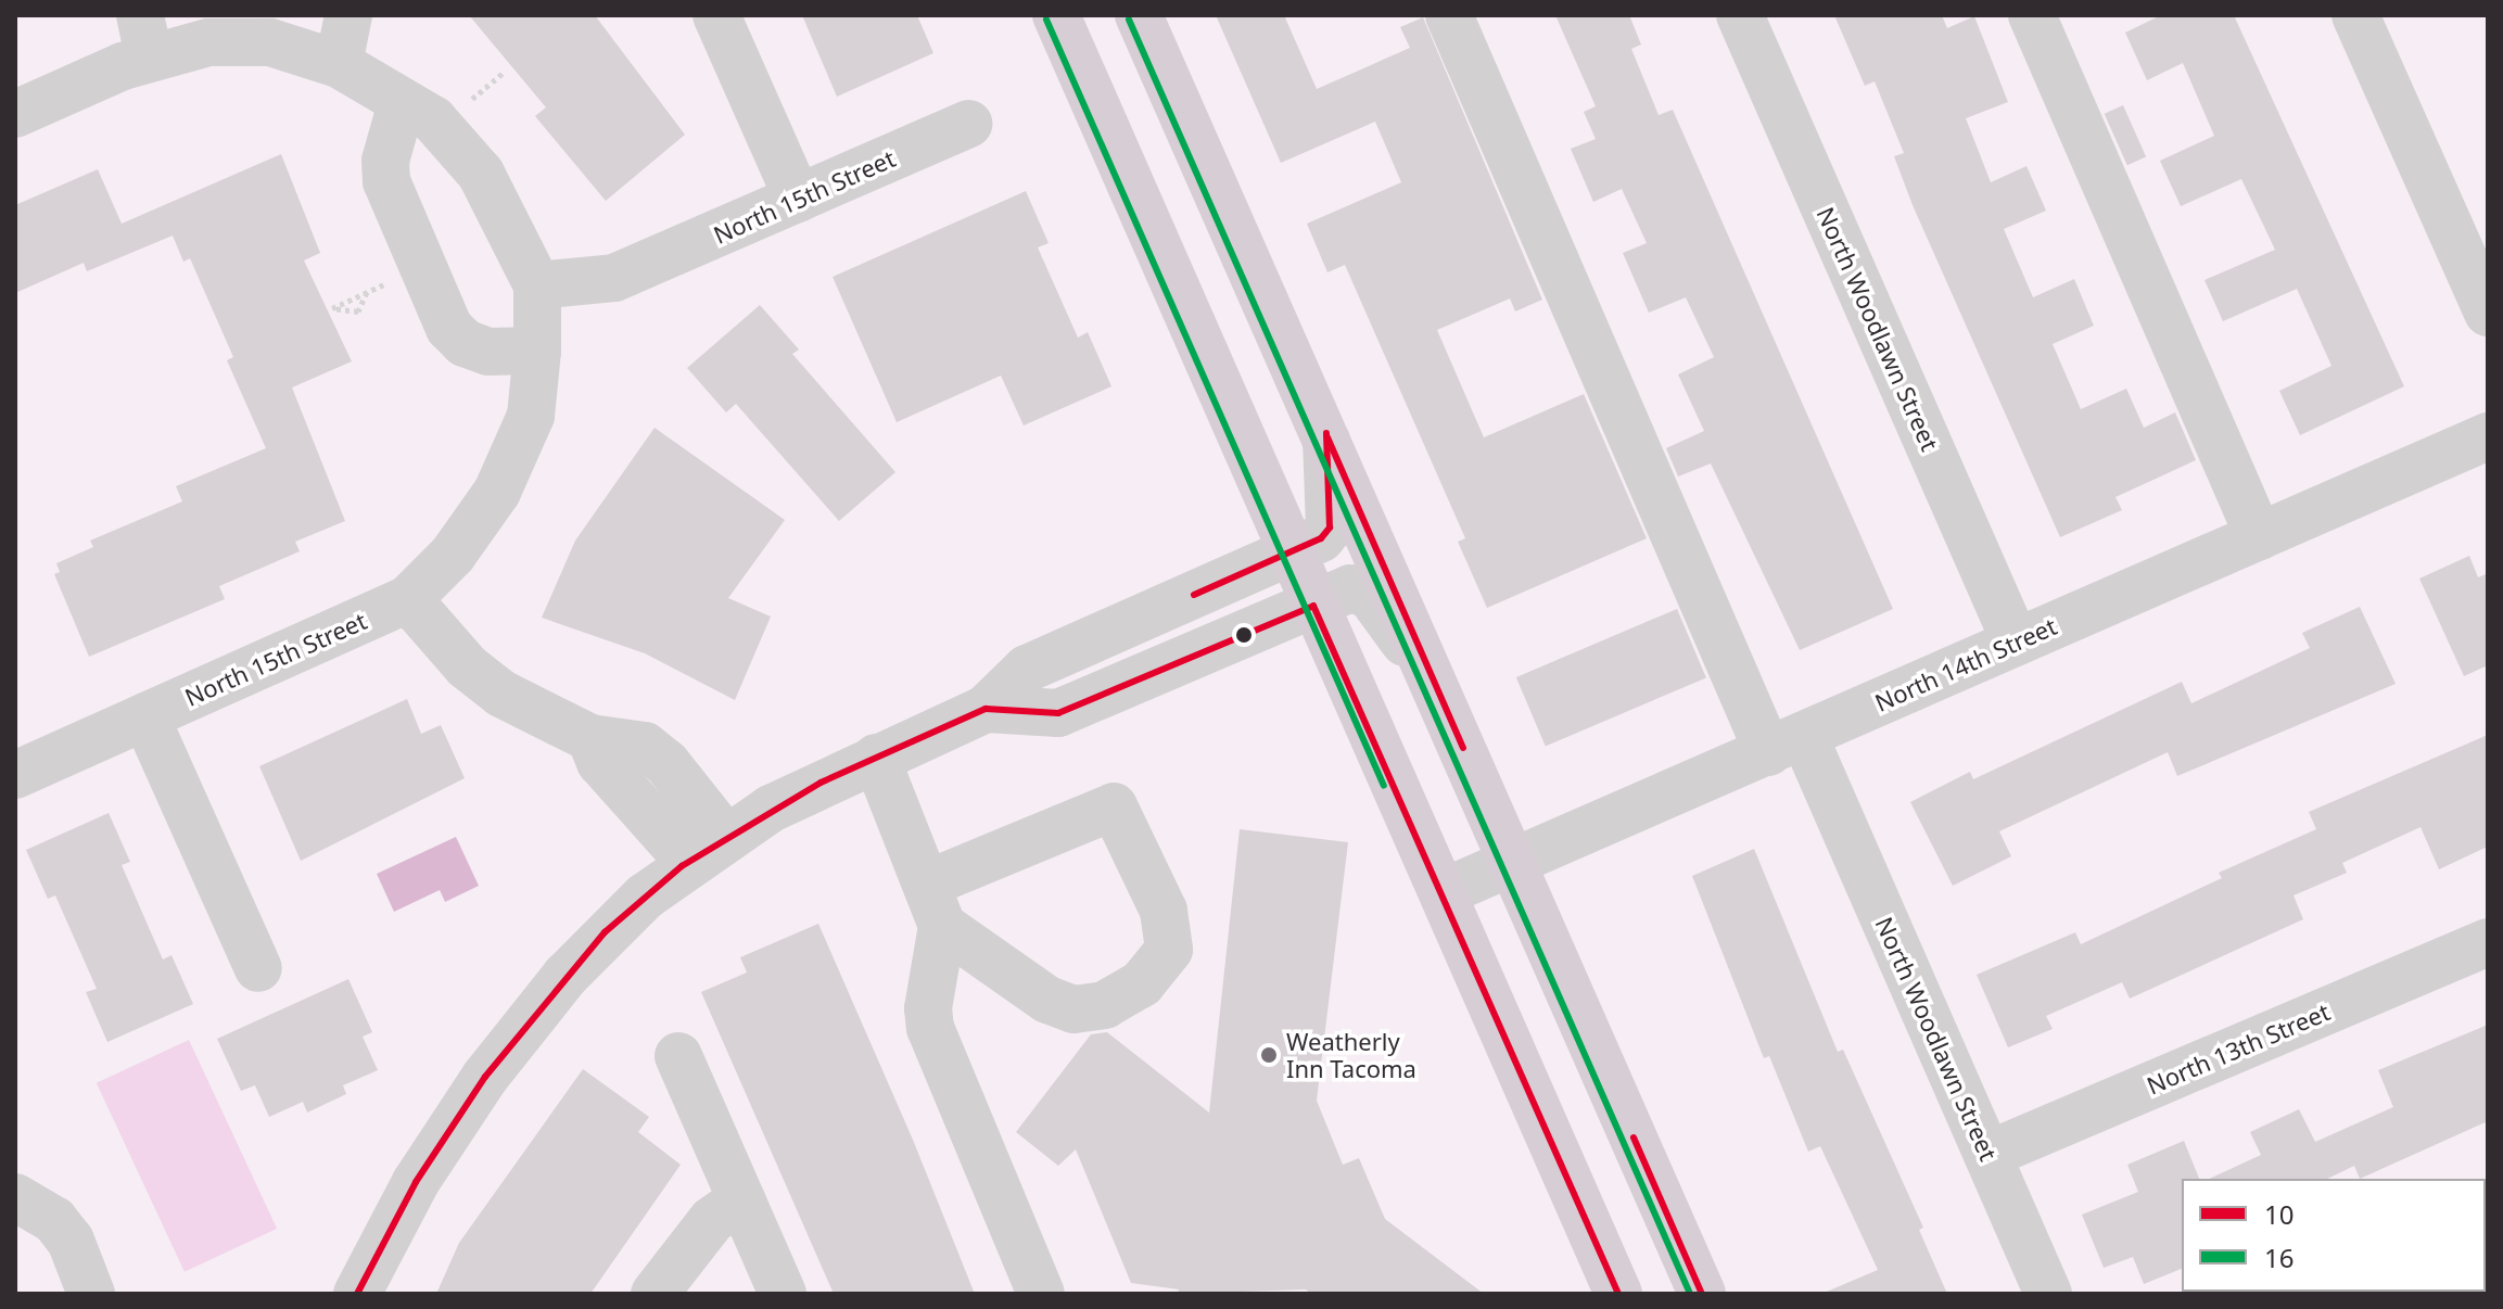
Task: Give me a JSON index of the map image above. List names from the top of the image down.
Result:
{
  "streets": {
    "street": [
      "North 15th Street",
      "North Woodlawn Street",
      "North 14th Street",
      "North 13th Street"
    ]
  },
  "crossings": [
    ["North Woodlawn Street", "North 14th Street"],
    ["North Woodlawn Street", "North 13th Street"]
  ],
  "places": ["Weatherly Inn Tacoma"],
  "lines": ["transit line 16", "transit line 10"],
  "legend": ["10", "16"]
}
